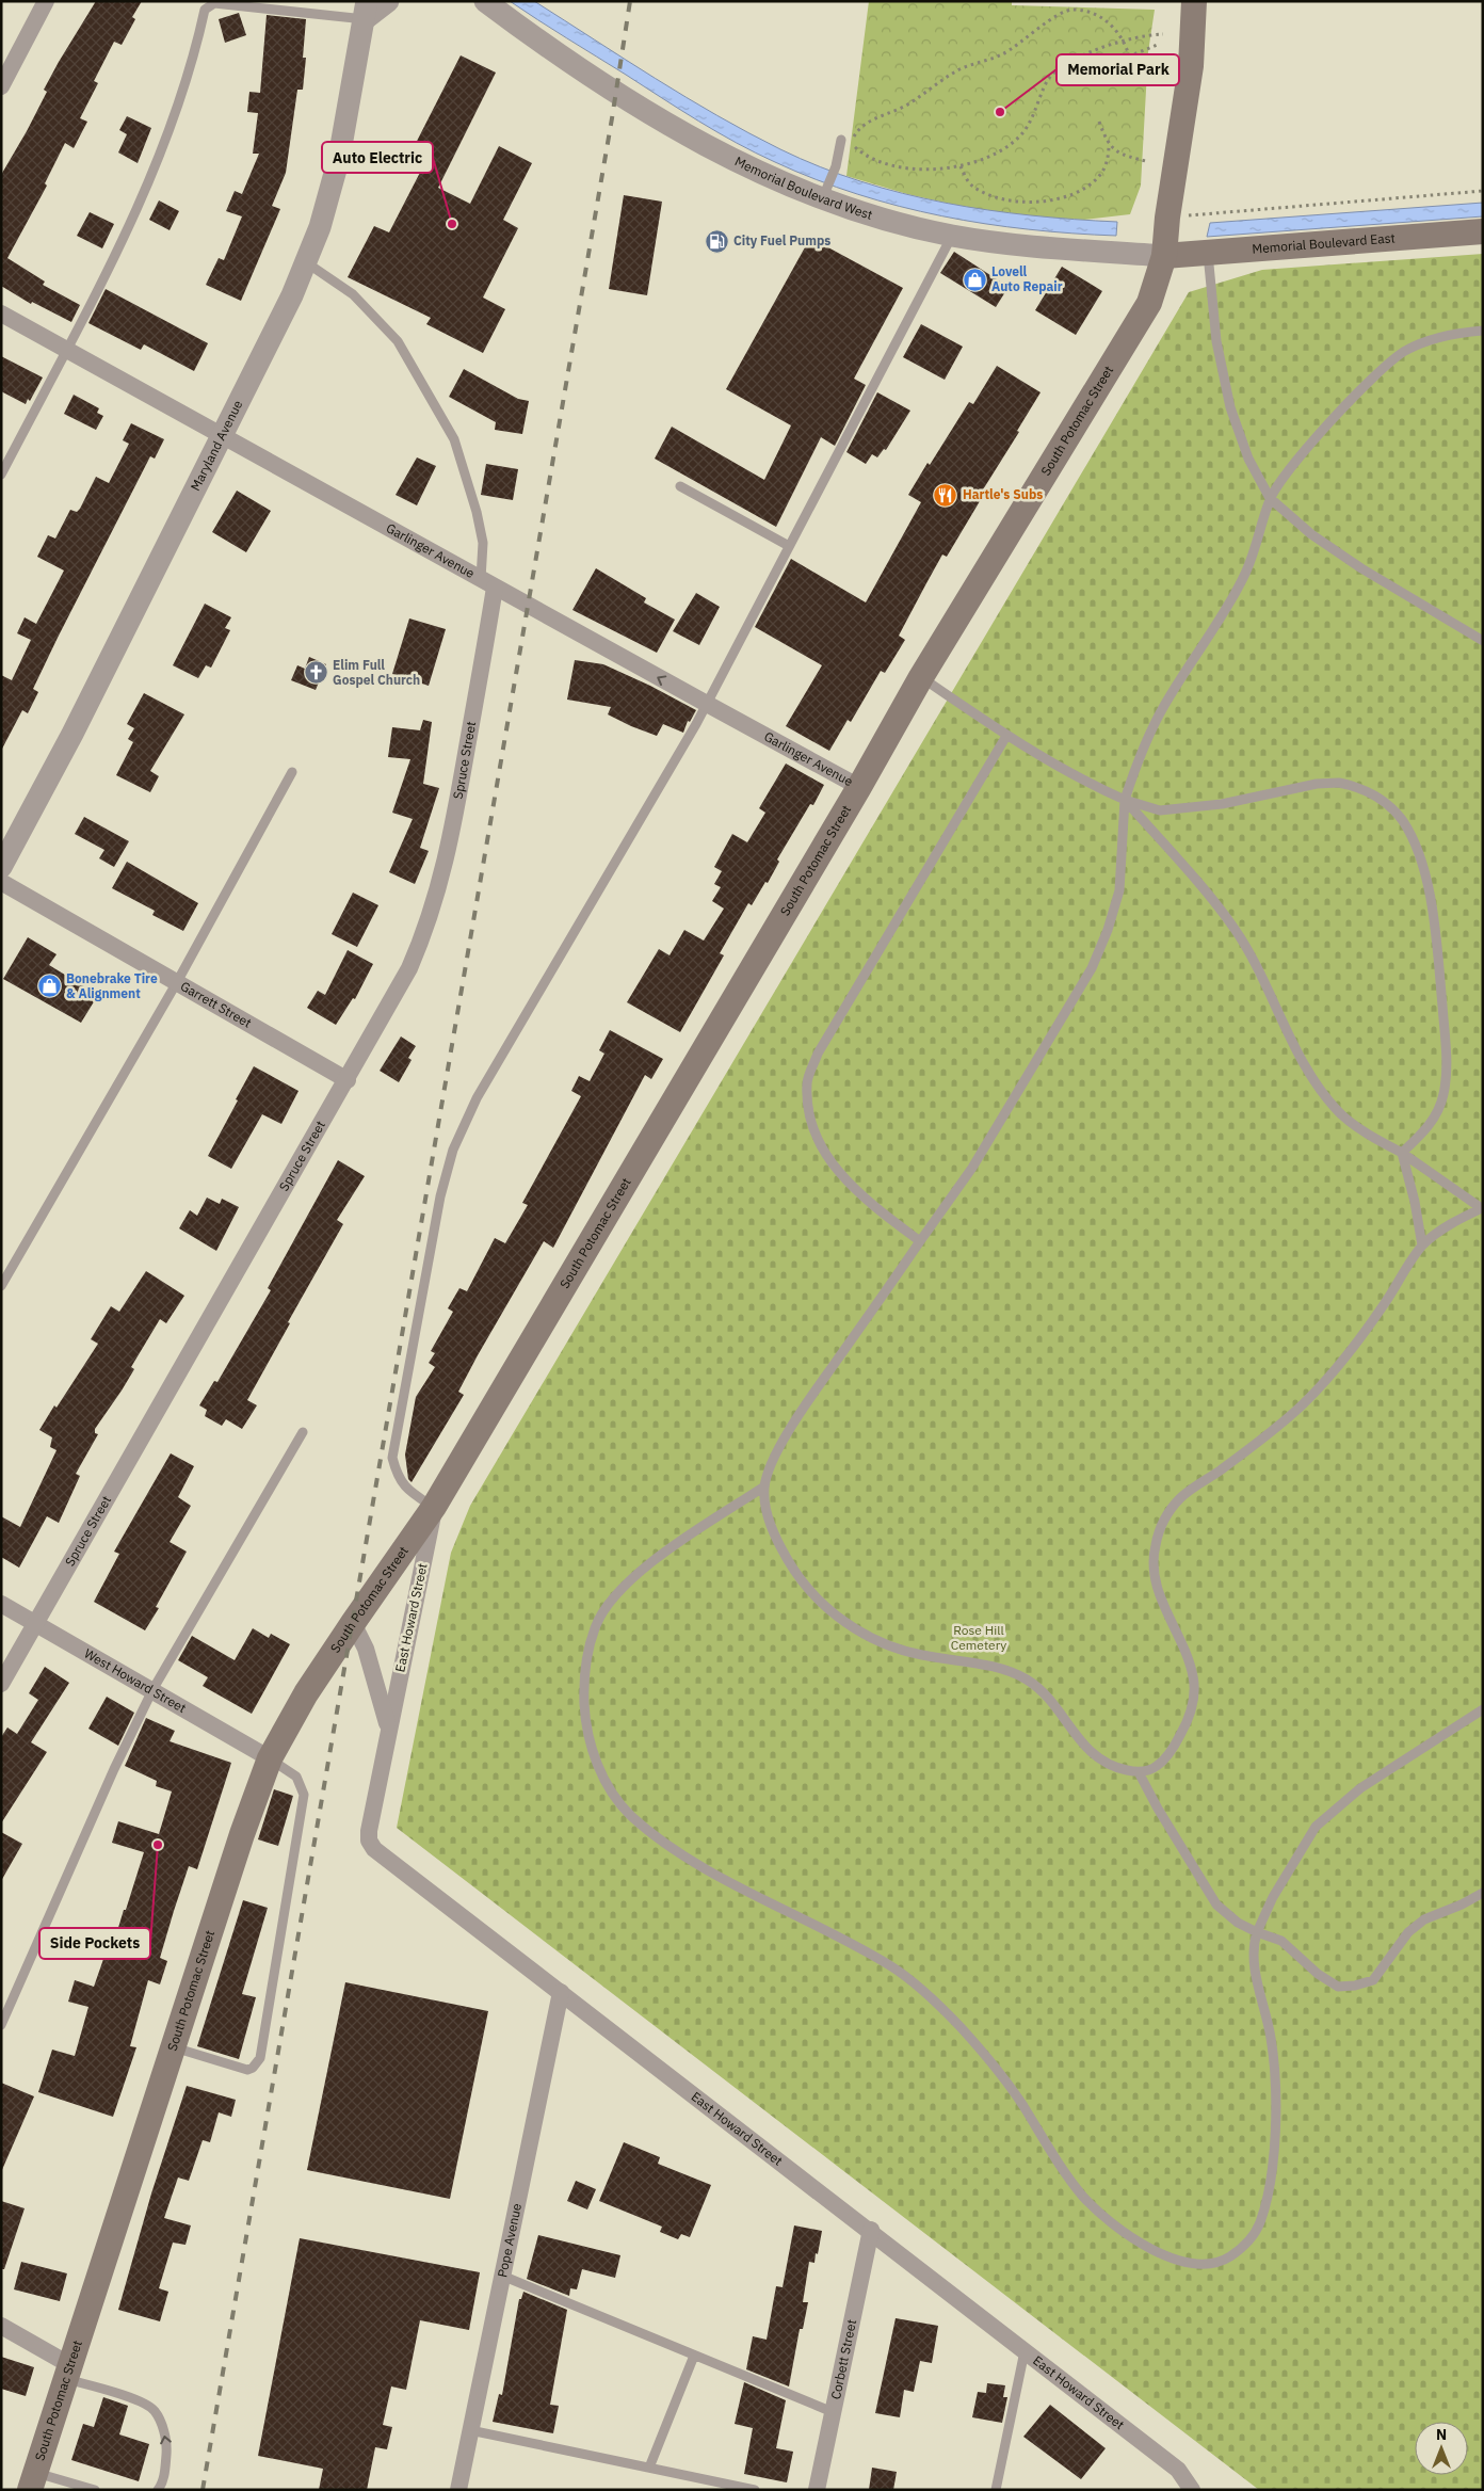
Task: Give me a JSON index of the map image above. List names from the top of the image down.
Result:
{
  "streets": {
    "main road": ["Memorial Boulevard East", "South Potomac Street"],
    "street": [
      "Memorial Boulevard West",
      "Maryland Avenue",
      "Garlinger Avenue",
      "Spruce Street",
      "Garrett Street",
      "East Howard Street",
      "West Howard Street",
      "Pope Avenue",
      "Corbett Street"
    ]
  },
  "crossings": [
    ["Memorial Boulevard West", "Memorial Boulevard East"],
    ["Memorial Boulevard West", "South Potomac Street"],
    ["Memorial Boulevard East", "South Potomac Street"],
    ["South Potomac Street", "Garlinger Avenue"],
    ["South Potomac Street", "East Howard Street"],
    ["South Potomac Street", "West Howard Street"],
    ["Maryland Avenue", "Garlinger Avenue"],
    ["Garlinger Avenue", "Spruce Street"],
    ["Spruce Street", "Garrett Street"],
    ["Spruce Street", "West Howard Street"],
    ["East Howard Street", "Pope Avenue"],
    ["East Howard Street", "Corbett Street"]
  ],
  "parks": ["Rose Hill Cemetery"],
  "places": {
    "other": ["Memorial Park", "Auto Electric", "Side Pockets"],
    "fuel station": ["City Fuel Pumps"],
    "shop": ["Lovell Auto Repair", "Bonebrake Tire & Alignment"],
    "restaurant": ["Hartle's Subs"],
    "church": ["Elim Full Gospel Church"]
  },
  "north": "top"
}
